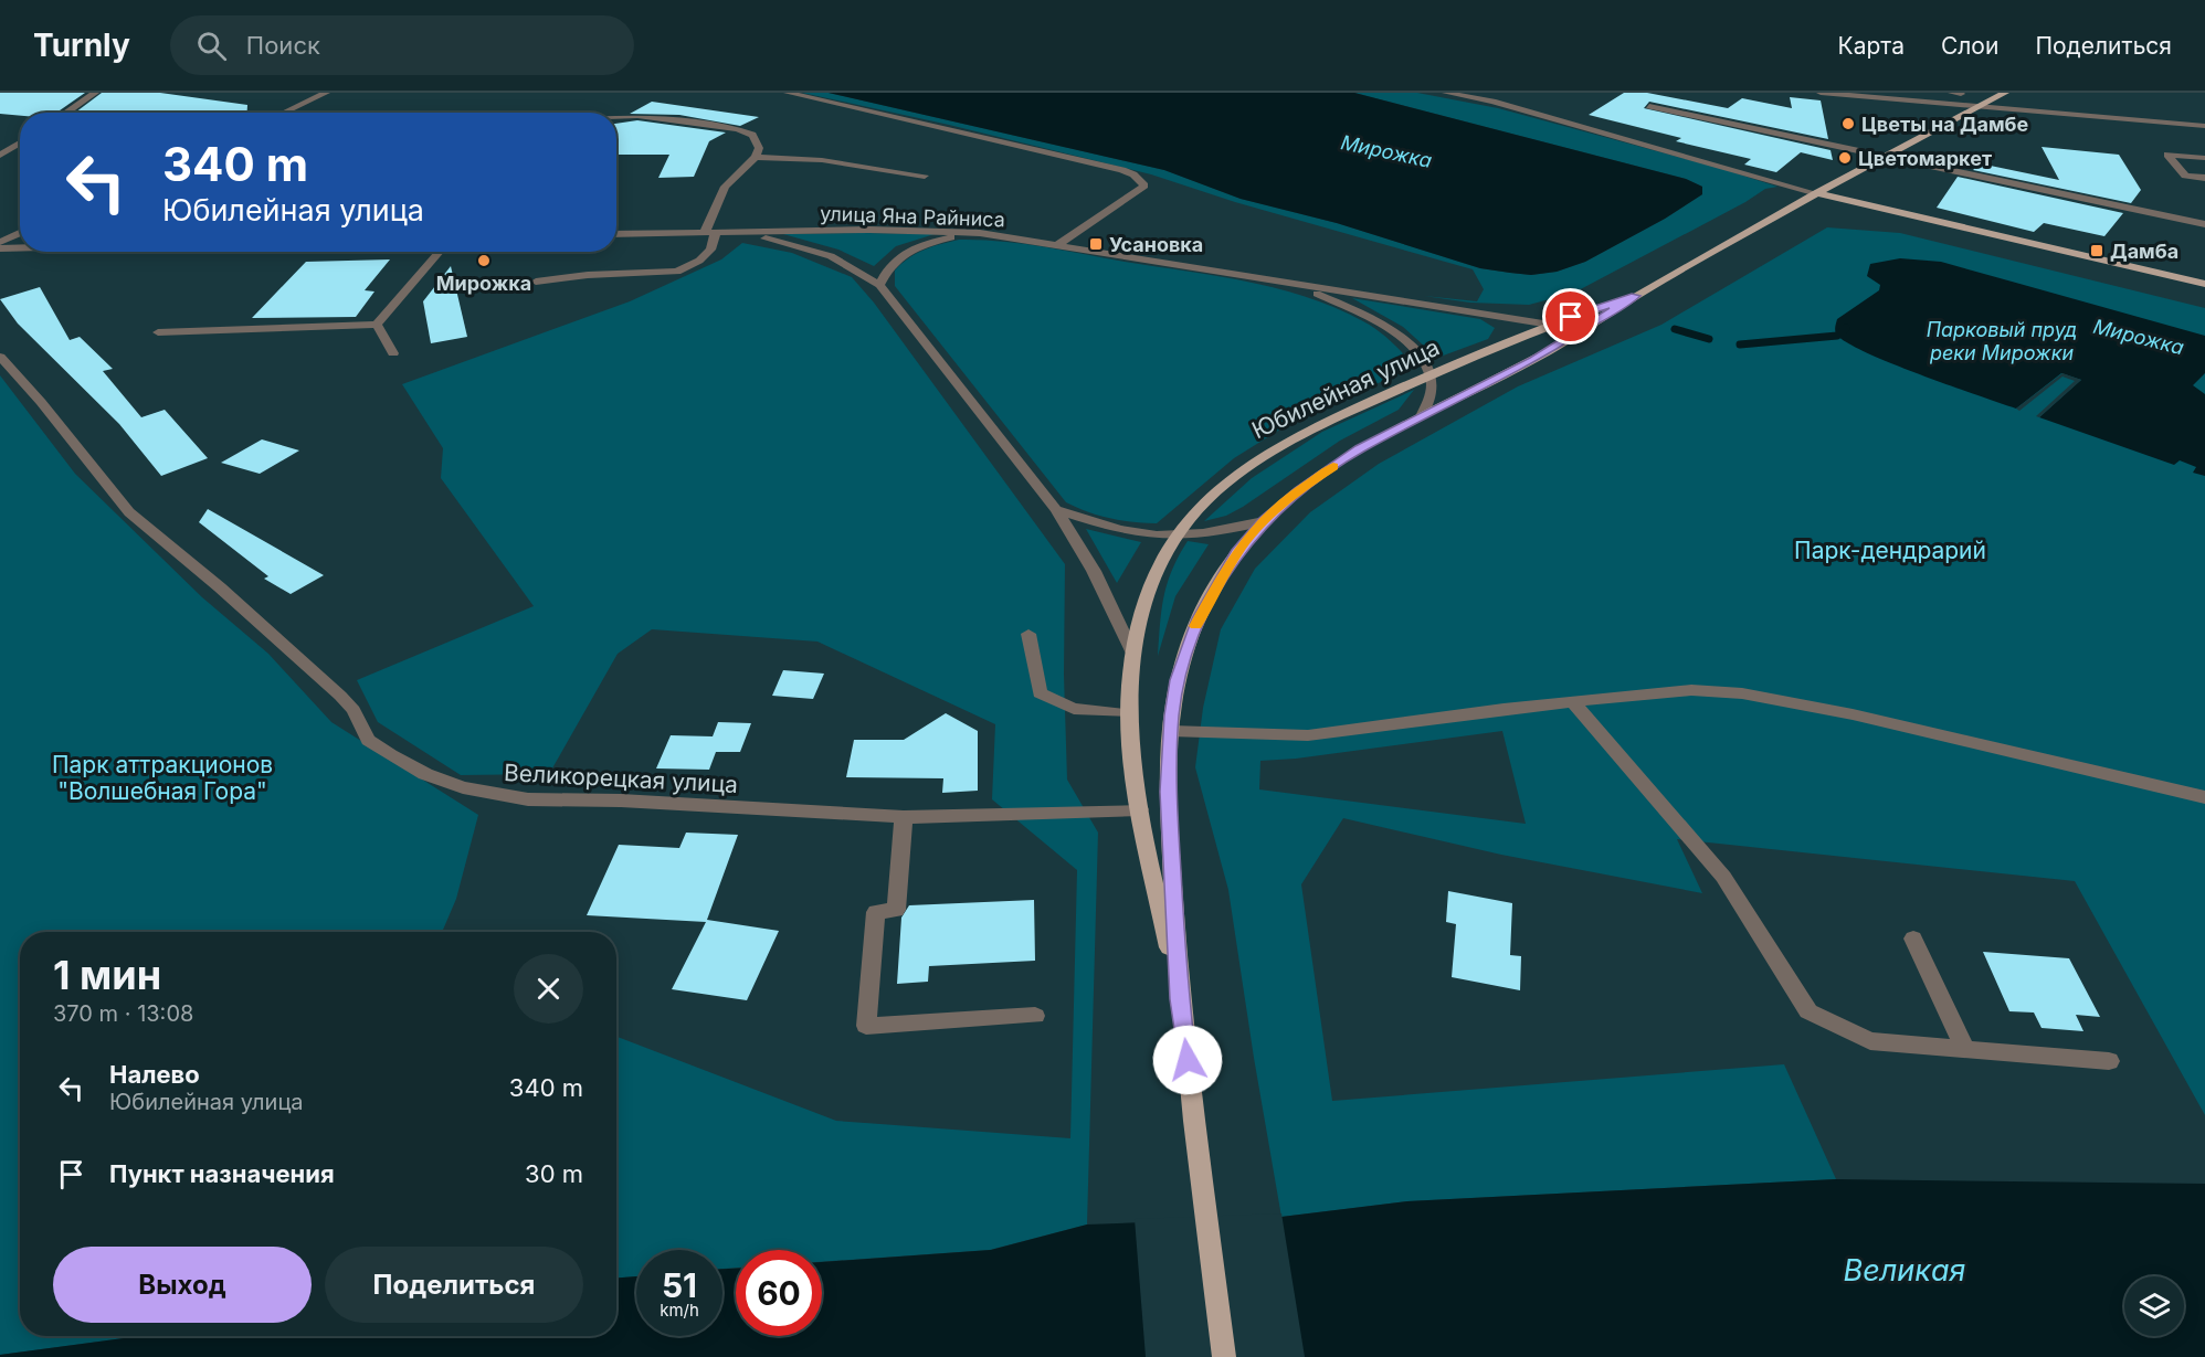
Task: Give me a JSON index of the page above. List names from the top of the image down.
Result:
{
  "streets": {
    "main road": ["Юбилейная улица"],
    "street": ["улица Яна Райниса", "Великорецкая улица"]
  },
  "crossings": [
    ["улица Яна Райниса", "Юбилейная улица"],
    ["Юбилейная улица", "Великорецкая улица"]
  ],
  "water": ["Мирожка", "Парковый пруд реки Мирожки", "Великая"],
  "parks": ["Парк-дендрарий", "Парк аттракционов \"Волшебная Гора\""],
  "places": {
    "other": ["Цветы на Дамбе", "Цветомаркет", "Мирожка"],
    "transit": ["Усановка", "Дамба"]
  },
  "page": {
    "header": "Turnly",
    "search": "Поиск",
    "nav": ["Карта", "Слои", "Поделиться"],
    "turn": ["340 m", "Юбилейная улица"],
    "heading": ["1 мин", "370 m · 13:08"],
    "list": [
      {
        "name": "Налево",
        "note": "Юбилейная улица",
        "value": "340 m"
      },
      {
        "name": "Пункт назначения",
        "value": "30 m"
      }
    ],
    "buttons": ["Выход", "Поделиться"],
    "speed": "51 km/h",
    "limit": "60"
  }
}
